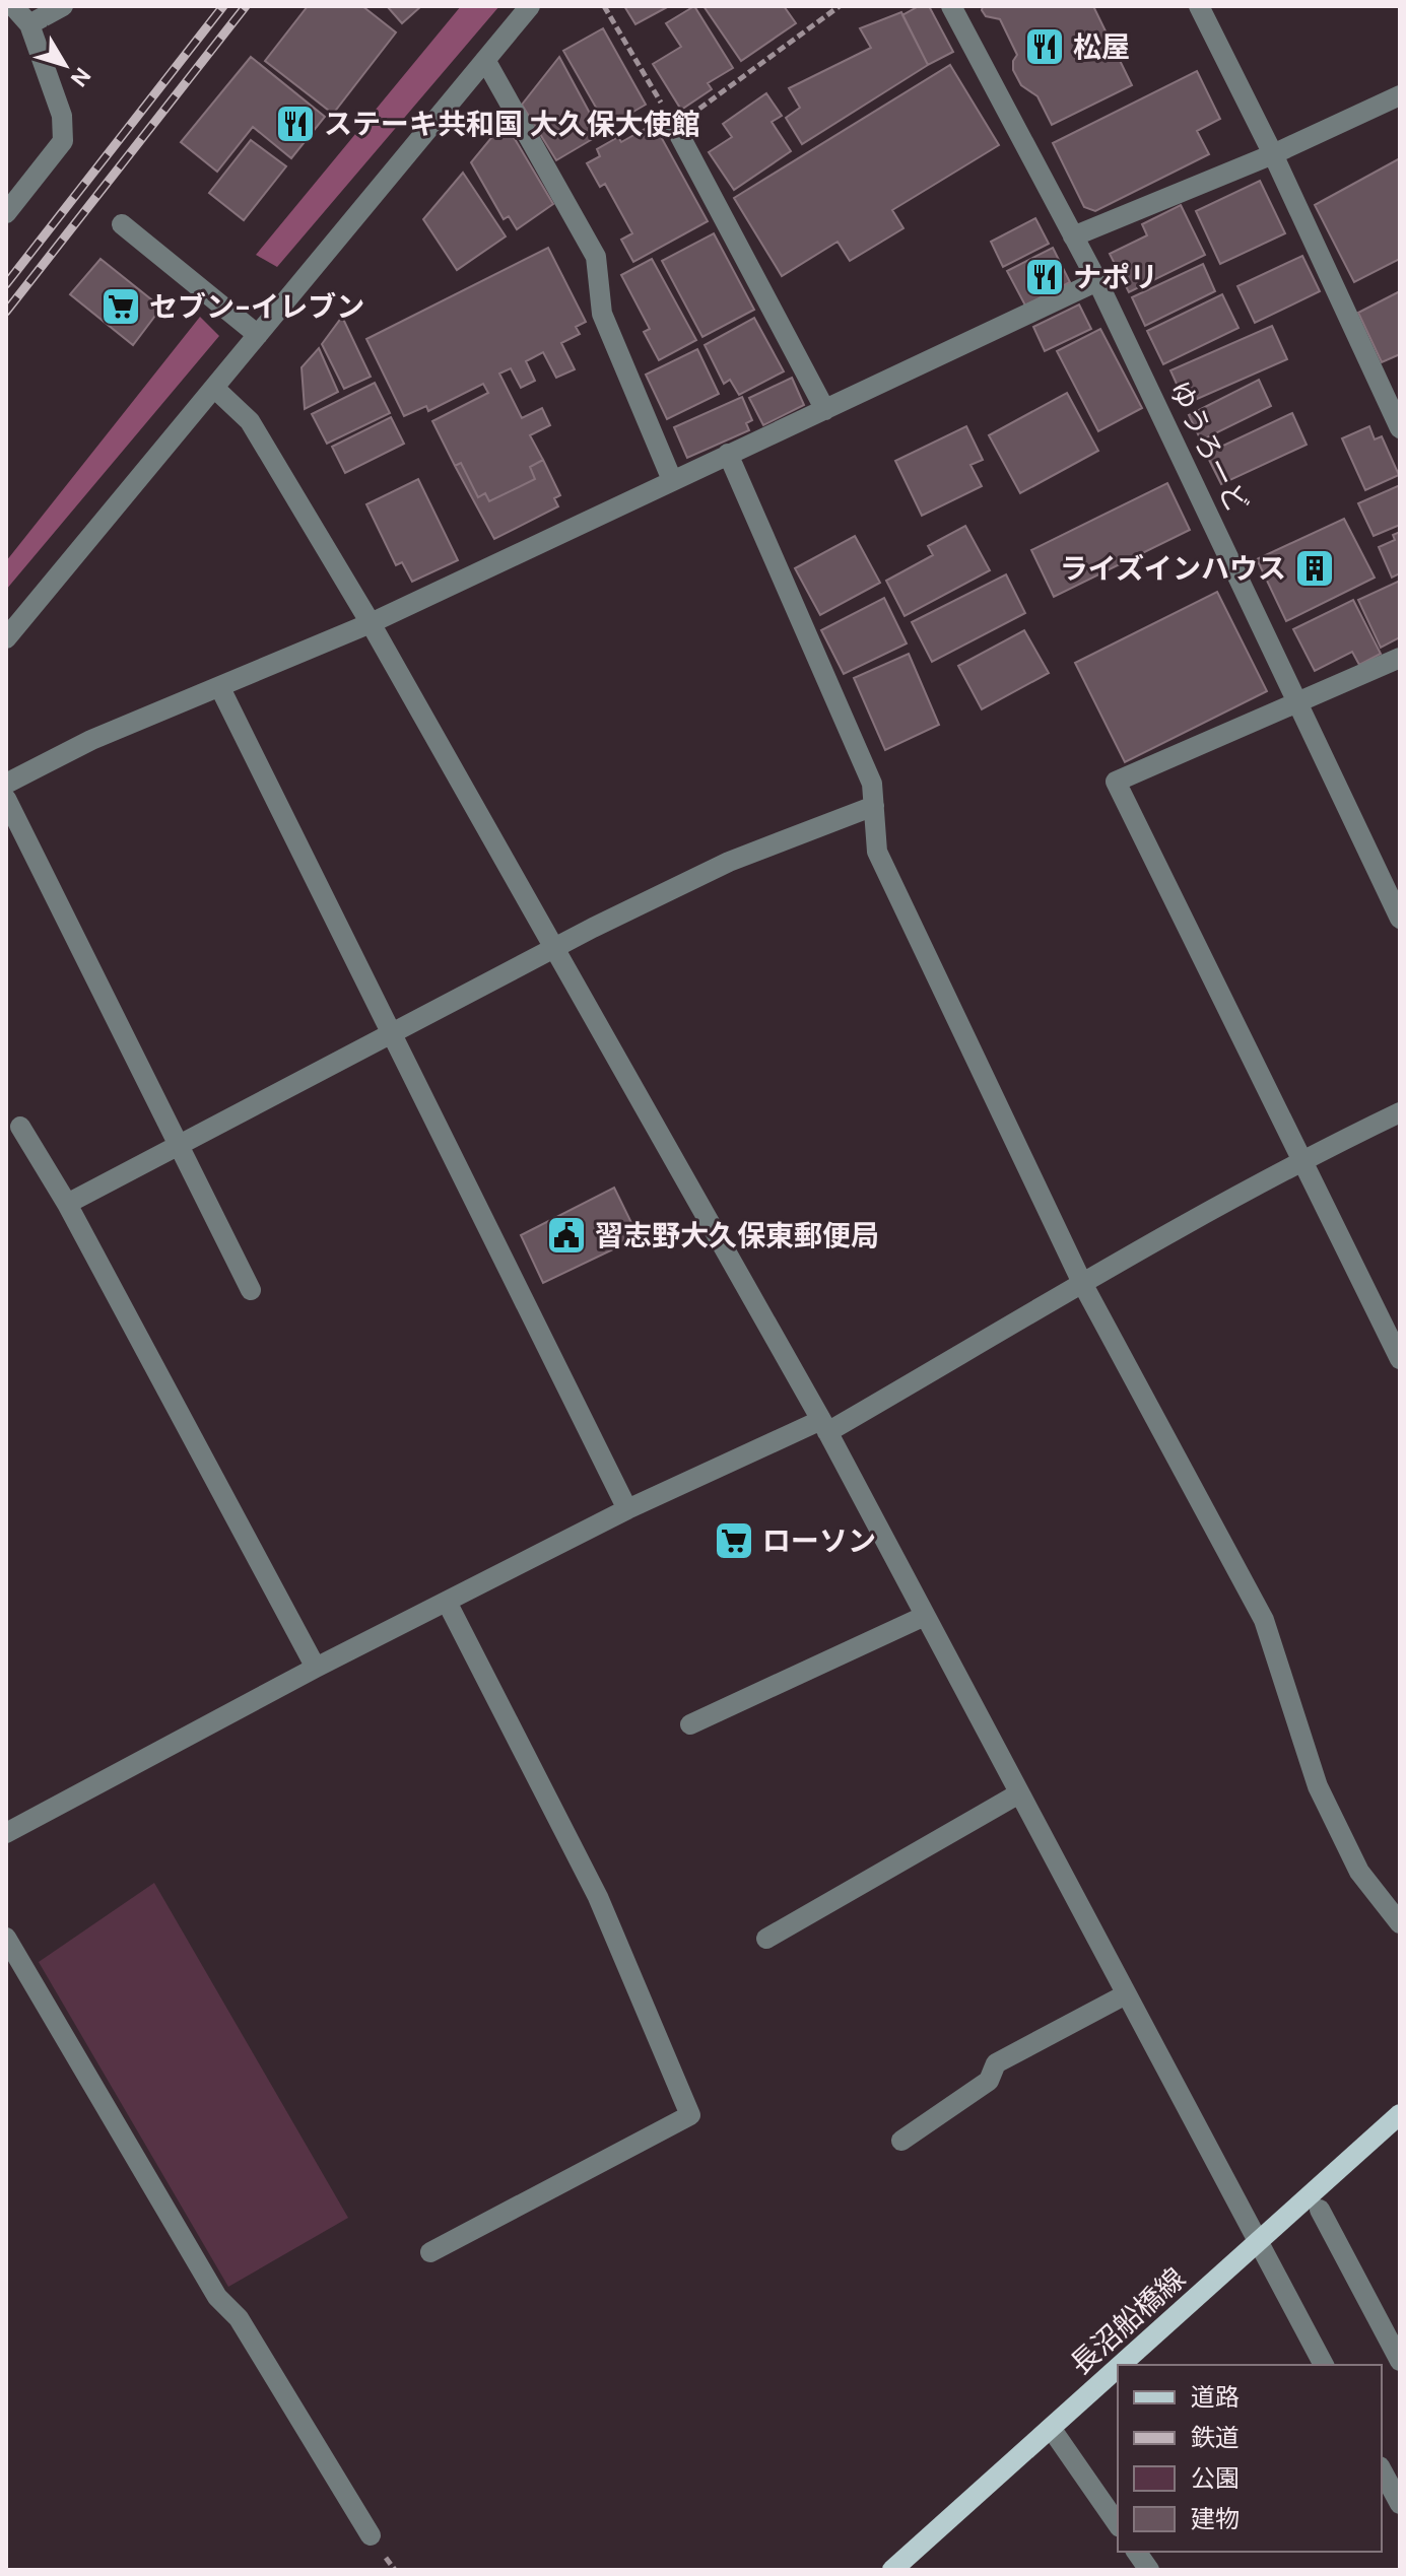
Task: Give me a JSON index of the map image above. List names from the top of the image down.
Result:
{
  "streets": {
    "main road": ["長沼船橋線"],
    "street": ["ゆうろーど"]
  },
  "places": {
    "restaurant": ["松屋", "ステーキ共和国 大久保大使館", "ナポリ"],
    "supermarket": ["セブン-イレブン", "ローソン"],
    "building": ["ライズインハウス"],
    "public building": ["習志野大久保東郵便局"]
  },
  "legend": [
    "道路",
    "鉄道",
    "公園",
    "建物"
  ],
  "north": "bottom right"
}
